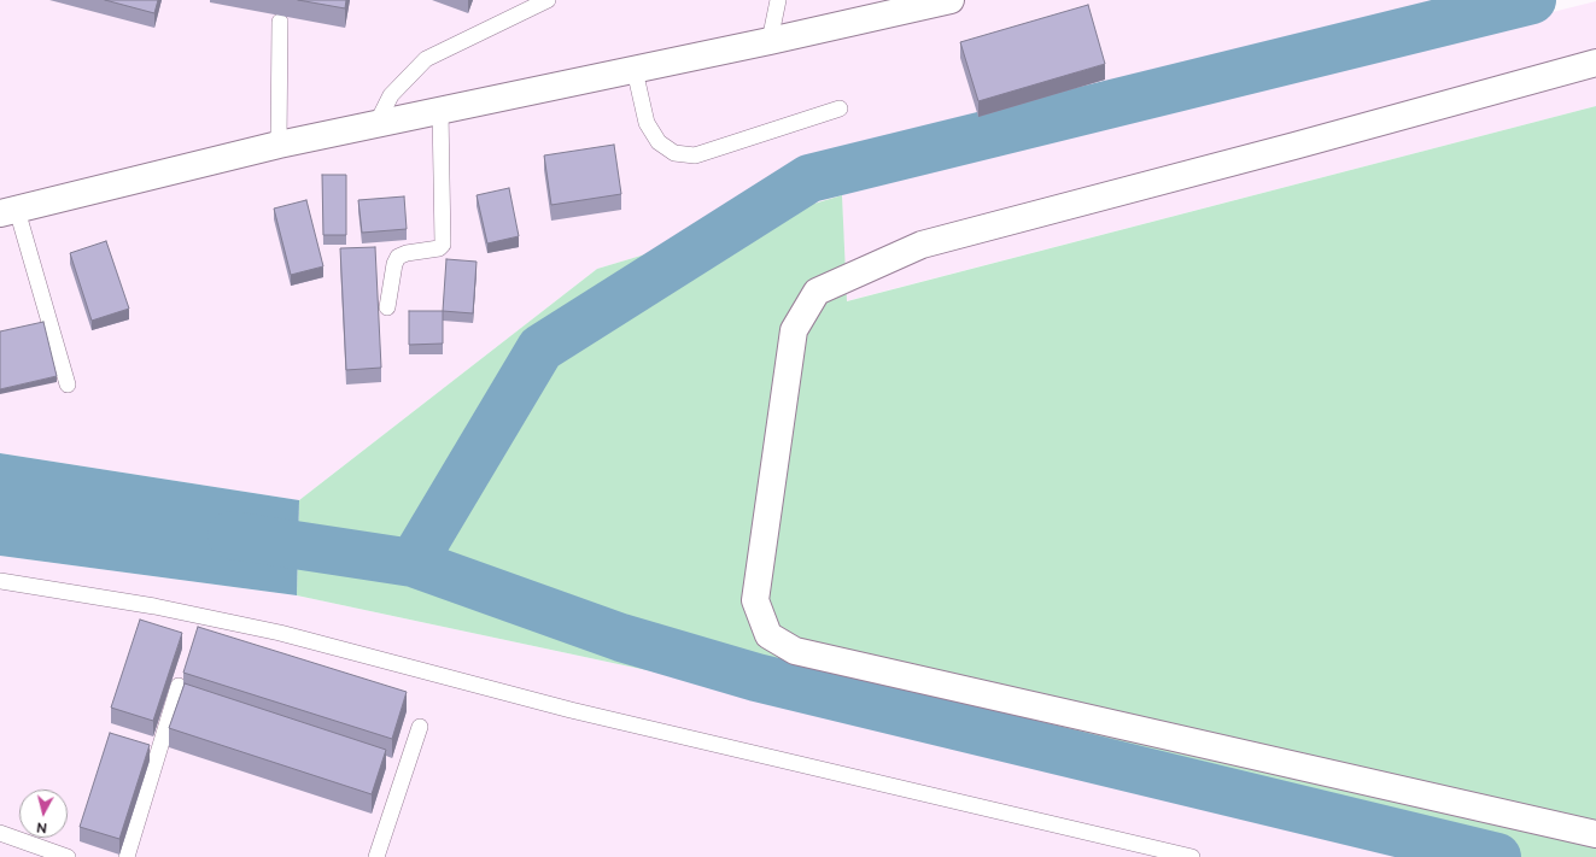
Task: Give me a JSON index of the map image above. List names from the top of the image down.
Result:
{
  "north": "bottom"
}
